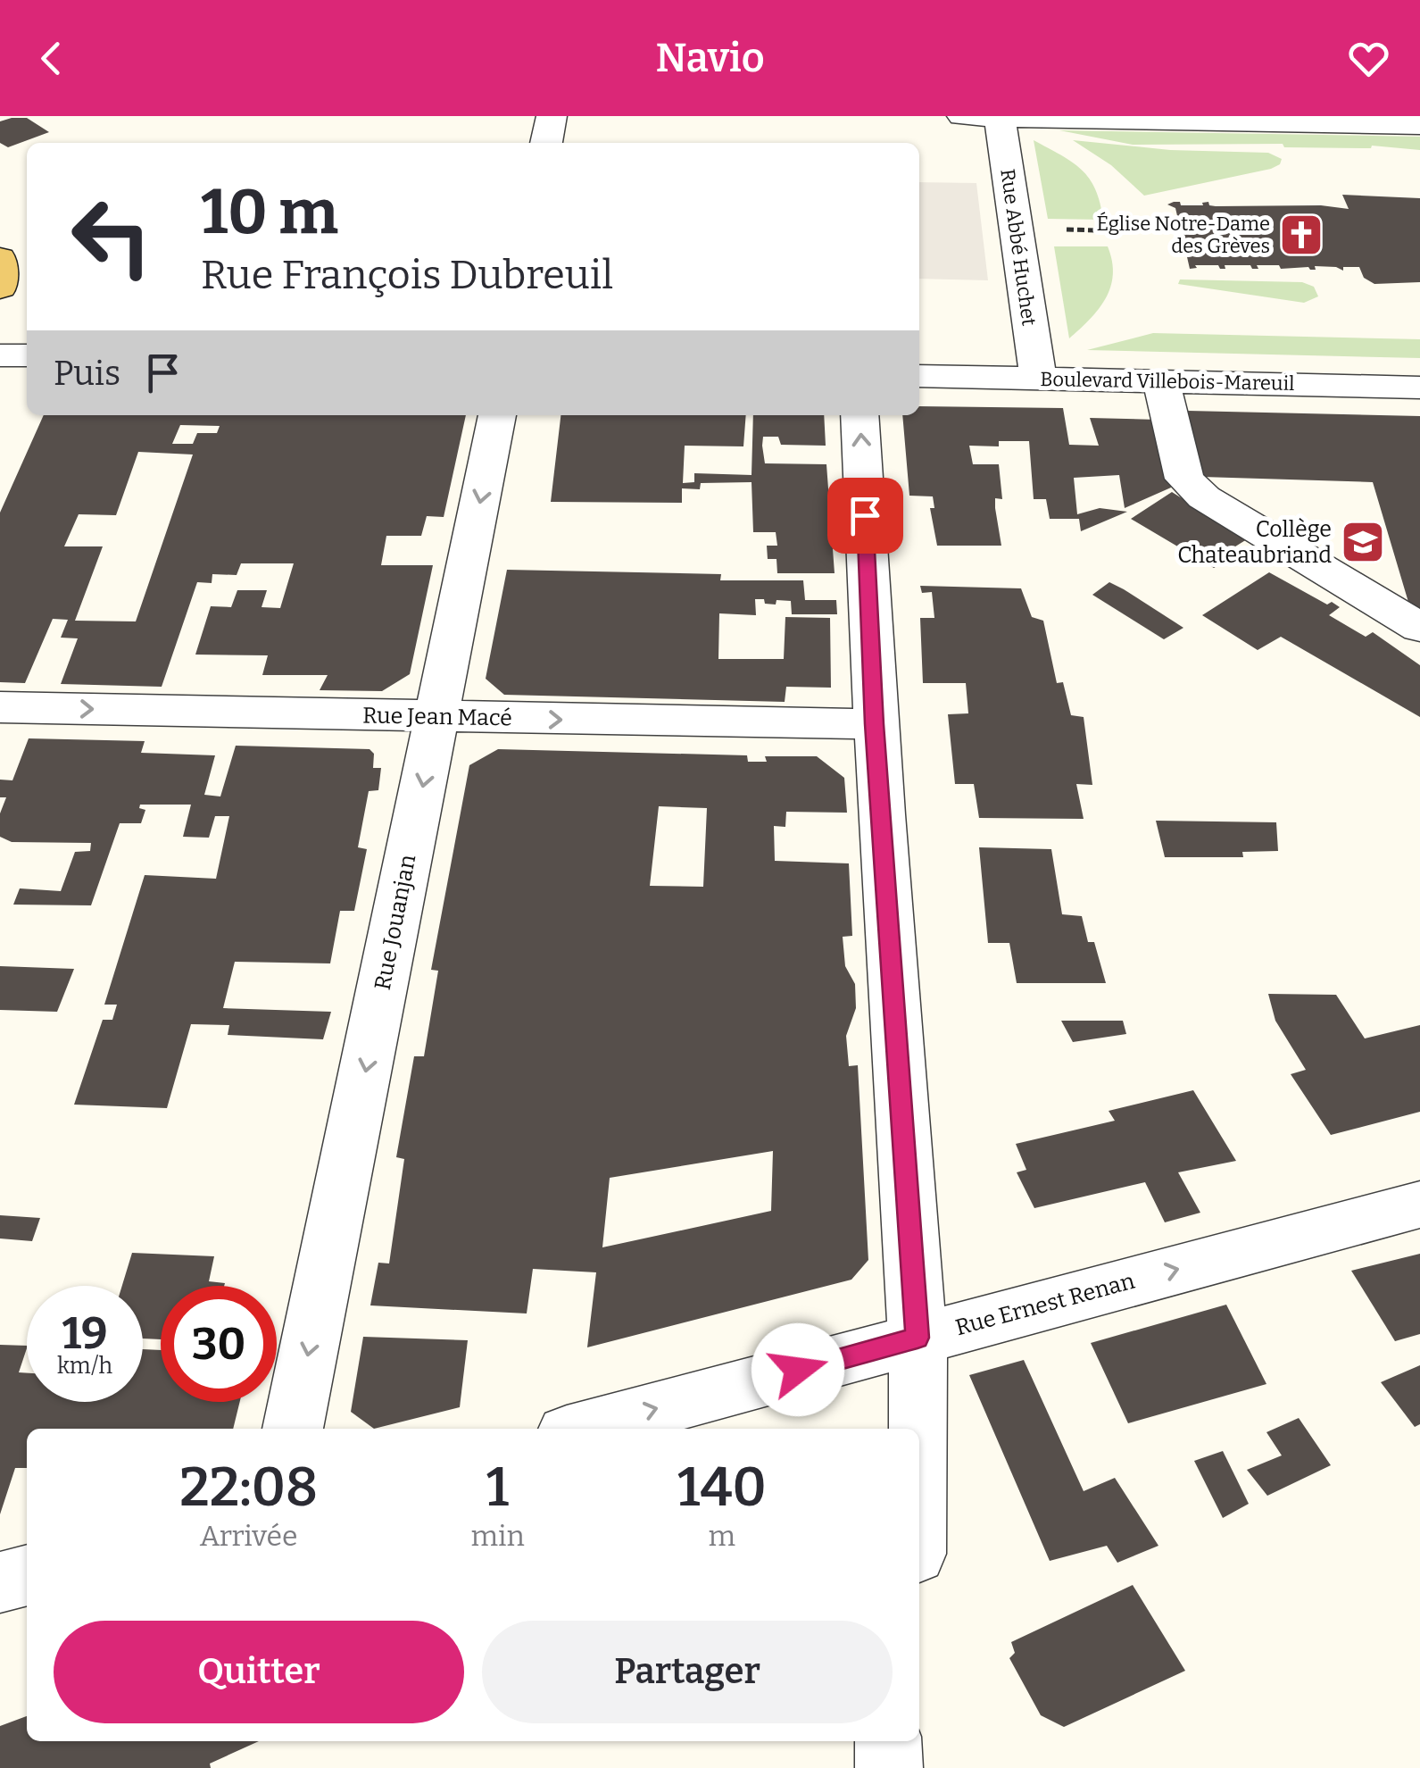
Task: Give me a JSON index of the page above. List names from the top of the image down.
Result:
{
  "streets": {
    "street": [
      "Rue Abbé Huchet",
      "Boulevard Villebois-Mareuil",
      "Rue Jean Macé",
      "Rue Jouanjan",
      "Rue Ernest Renan"
    ]
  },
  "crossings": [
    ["Rue Abbé Huchet", "Boulevard Villebois-Mareuil"],
    ["Rue Jean Macé", "Rue Jouanjan"]
  ],
  "one_way": ["Rue Jean Macé", "Rue Jouanjan", "Rue Ernest Renan"],
  "places": {
    "church": ["Église Notre-Dame des Grèves"],
    "school or university": ["Collège Chateaubriand"]
  },
  "page": {
    "header": "Navio",
    "turn": ["10 m", "Rue François Dubreuil"],
    "then": "Puis",
    "speed": "19 km/h",
    "limit": "30",
    "eta": [
      "22:08",
      "Arrivée",
      "1",
      "min",
      "140",
      "m"
    ],
    "buttons": ["Quitter", "Partager"]
  }
}
